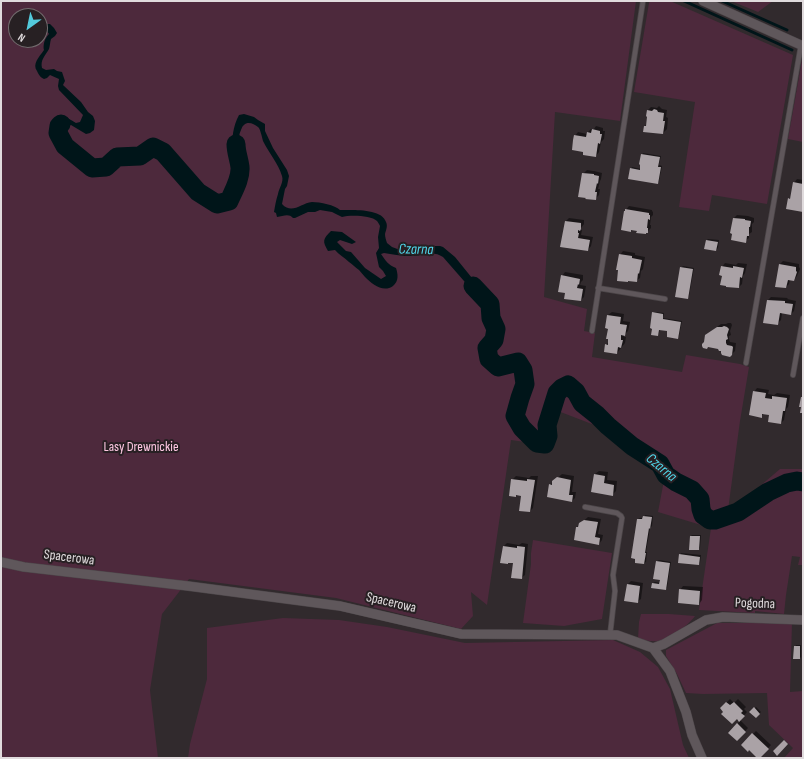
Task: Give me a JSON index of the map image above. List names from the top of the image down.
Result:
{
  "streets": {
    "street": ["Spacerowa", "Pogodna"]
  },
  "crossings": [
    ["Spacerowa", "Pogodna"]
  ],
  "water": ["Czarna"],
  "parks": ["Lasy Drewnickie"],
  "north": "bottom left"
}
